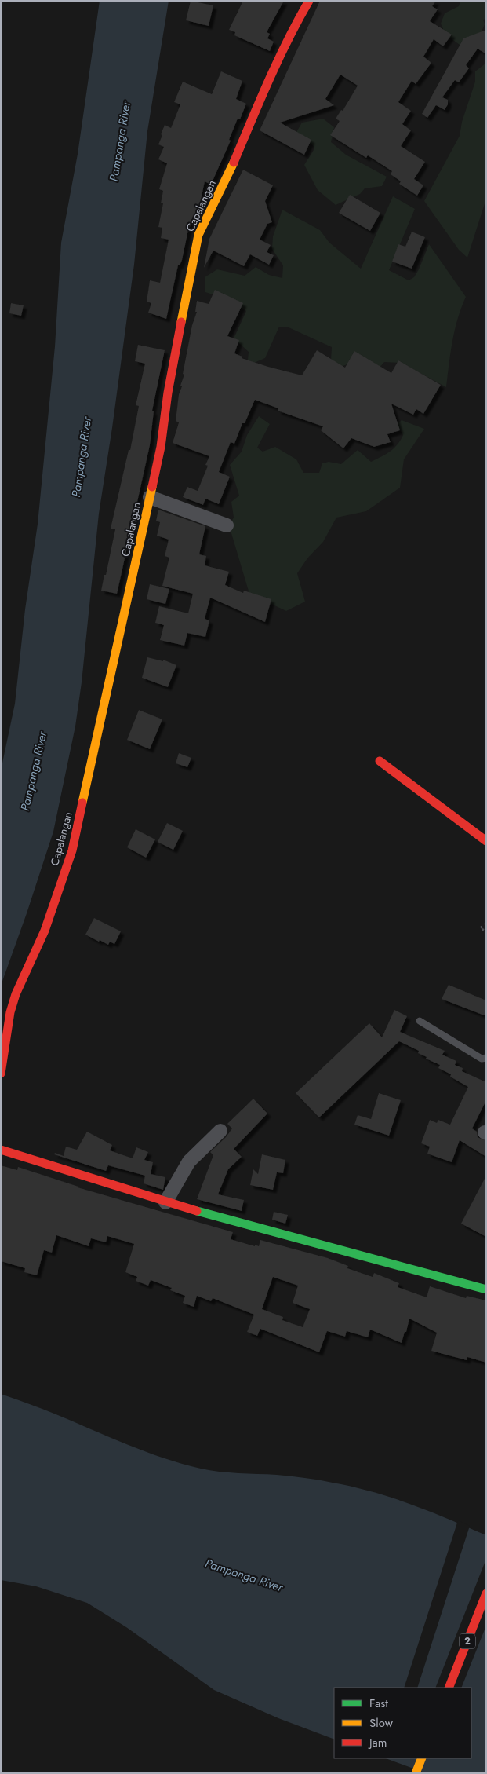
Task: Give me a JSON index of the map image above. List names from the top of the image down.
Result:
{
  "streets": {
    "main road": ["Capalangan", "2"]
  },
  "water": ["Pampanga River"],
  "legend": ["Fast", "Slow", "Jam"]
}
